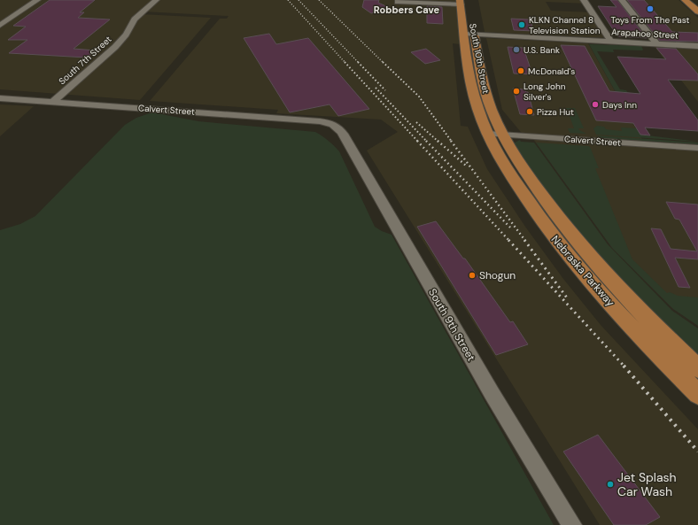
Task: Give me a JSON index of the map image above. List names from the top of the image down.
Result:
{
  "streets": {
    "main road": ["South 10th Street", "Nebraska Parkway"],
    "street": [
      "Arapahoe Street",
      "South 7th Street",
      "Calvert Street",
      "South 9th Street"
    ]
  },
  "crossings": [
    ["Arapahoe Street", "South 10th Street"],
    ["South 10th Street", "Calvert Street"],
    ["South 10th Street", "Nebraska Parkway"],
    ["South 7th Street", "Calvert Street"],
    ["Calvert Street", "Nebraska Parkway"],
    ["Calvert Street", "South 9th Street"]
  ],
  "districts": ["Robbers Cave"],
  "places": [
    "Toys From The Past",
    "KLKN Channel 8 Television Station",
    "U.S. Bank",
    "McDonald's",
    "Long John Silver's",
    "Days Inn",
    "Pizza Hut",
    "Shogun",
    "Jet Splash Car Wash"
  ]
}
